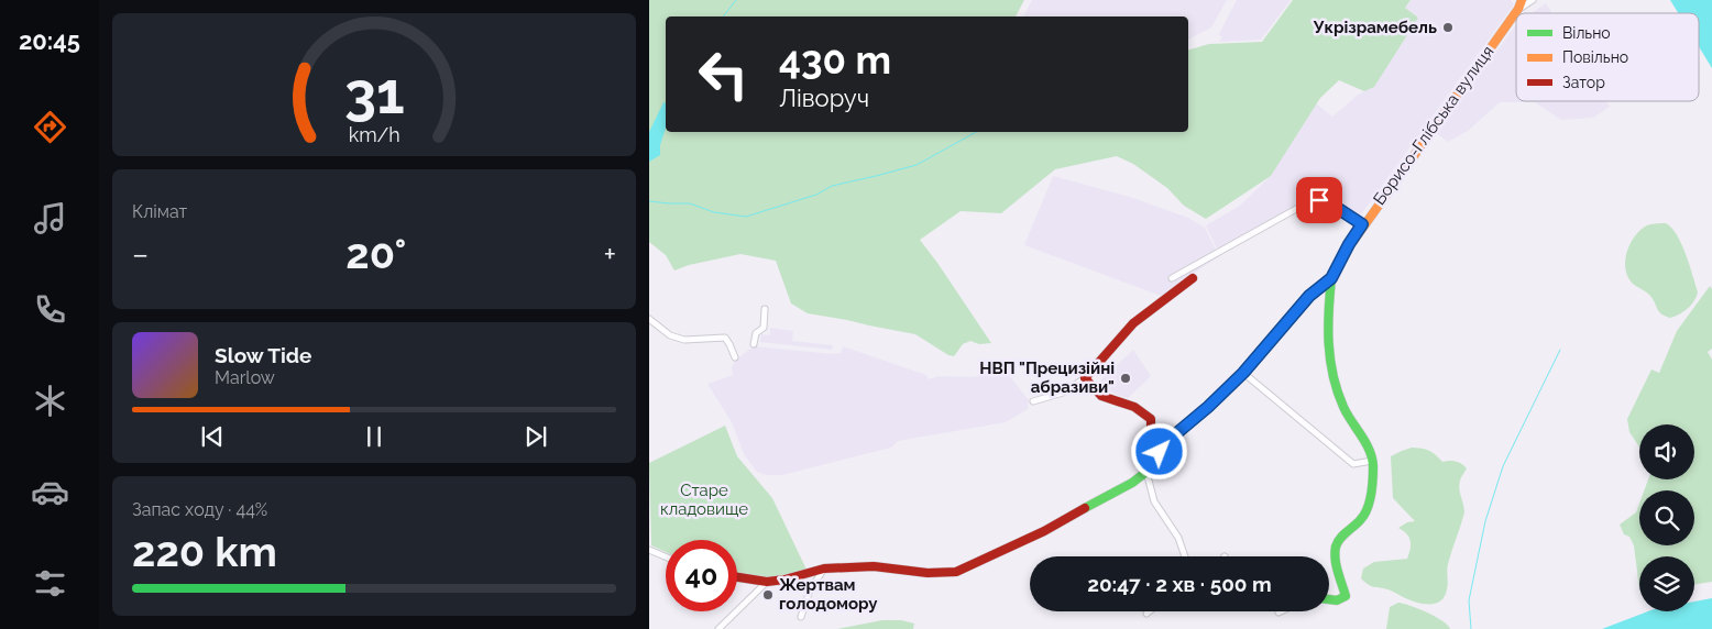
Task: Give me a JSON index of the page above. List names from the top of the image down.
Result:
{
  "streets": {
    "street": ["Борисо-Глібська вулиця"]
  },
  "parks": ["Старе кладовище"],
  "places": ["Укрізрамебель", "НВП \"Прецизійні абразиви\"", "Жертвам голодомору"],
  "legend": ["Вільно", "Повільно", "Затор"],
  "page": {
    "tabs": "20:45",
    "turn": ["430 m", "Ліворуч"],
    "tile": [
      "Клімат",
      ["Запас ходу · 44%", "220 km"]
    ],
    "heat": ["−", "20°", "+"],
    "song": ["Slow Tide", "Marlow"],
    "limit": "40",
    "trip": "20:47 · 2 хв · 500 m",
    "gauge": ["31", "km/h"]
  }
}
